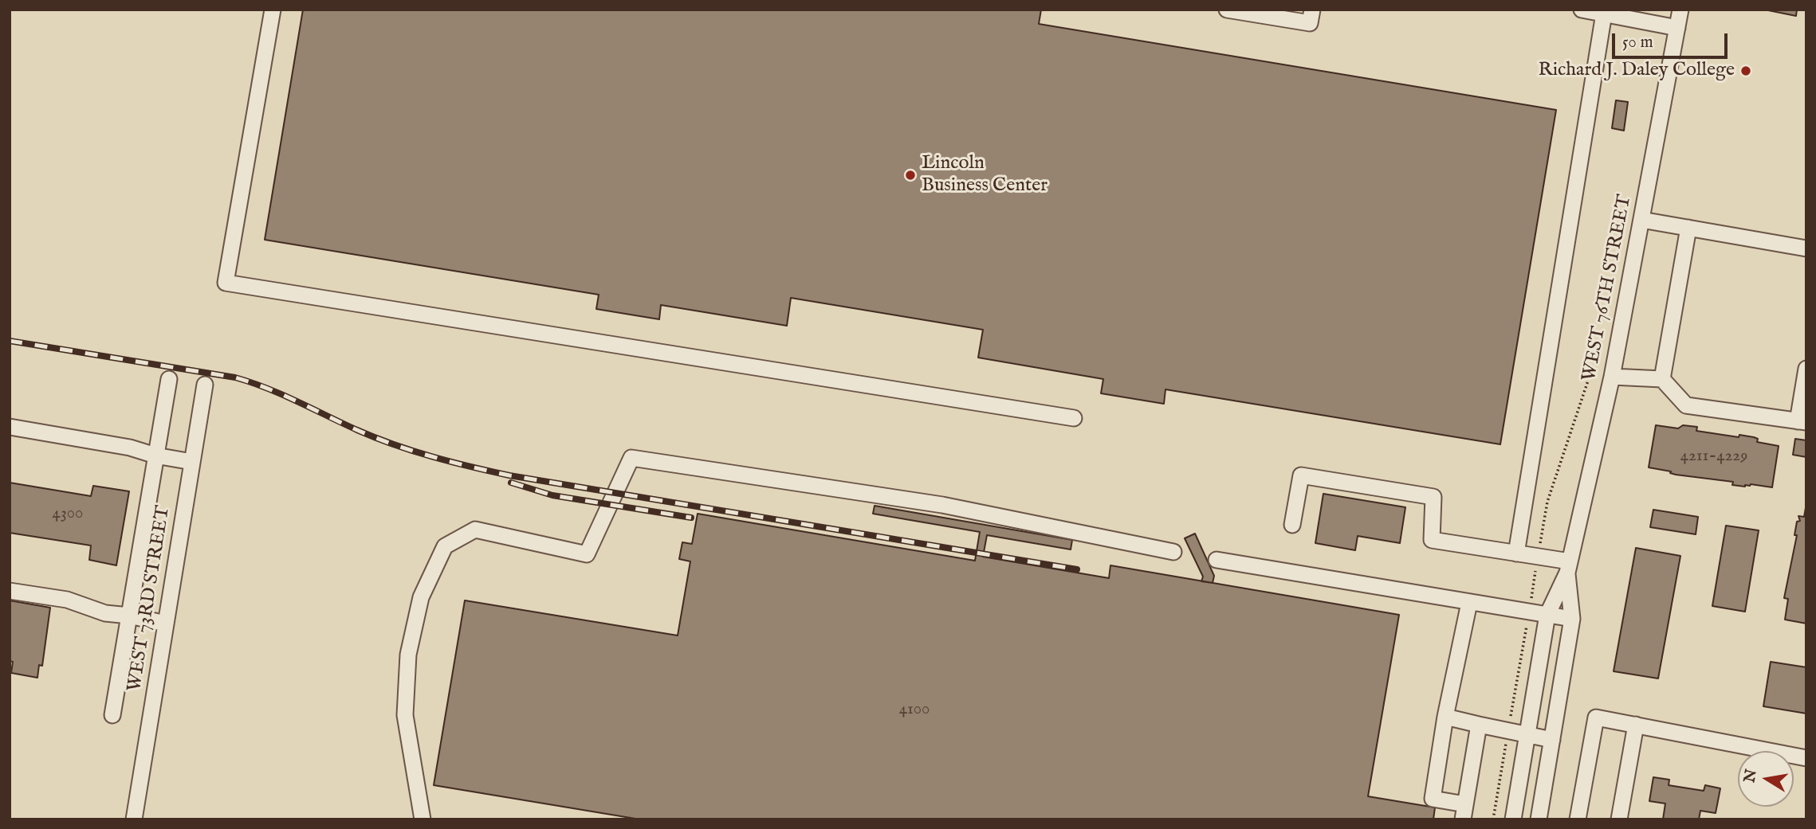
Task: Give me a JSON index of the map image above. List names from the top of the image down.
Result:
{
  "streets": {
    "street": ["WEST 76TH STREET", "WEST 73RD STREET"]
  },
  "places": ["Richard J. Daley College", "Lincoln Business Center"],
  "house_numbers": ["4211-4229", "4300", "4100"],
  "scale_bar": "50 m",
  "north": "left"
}
